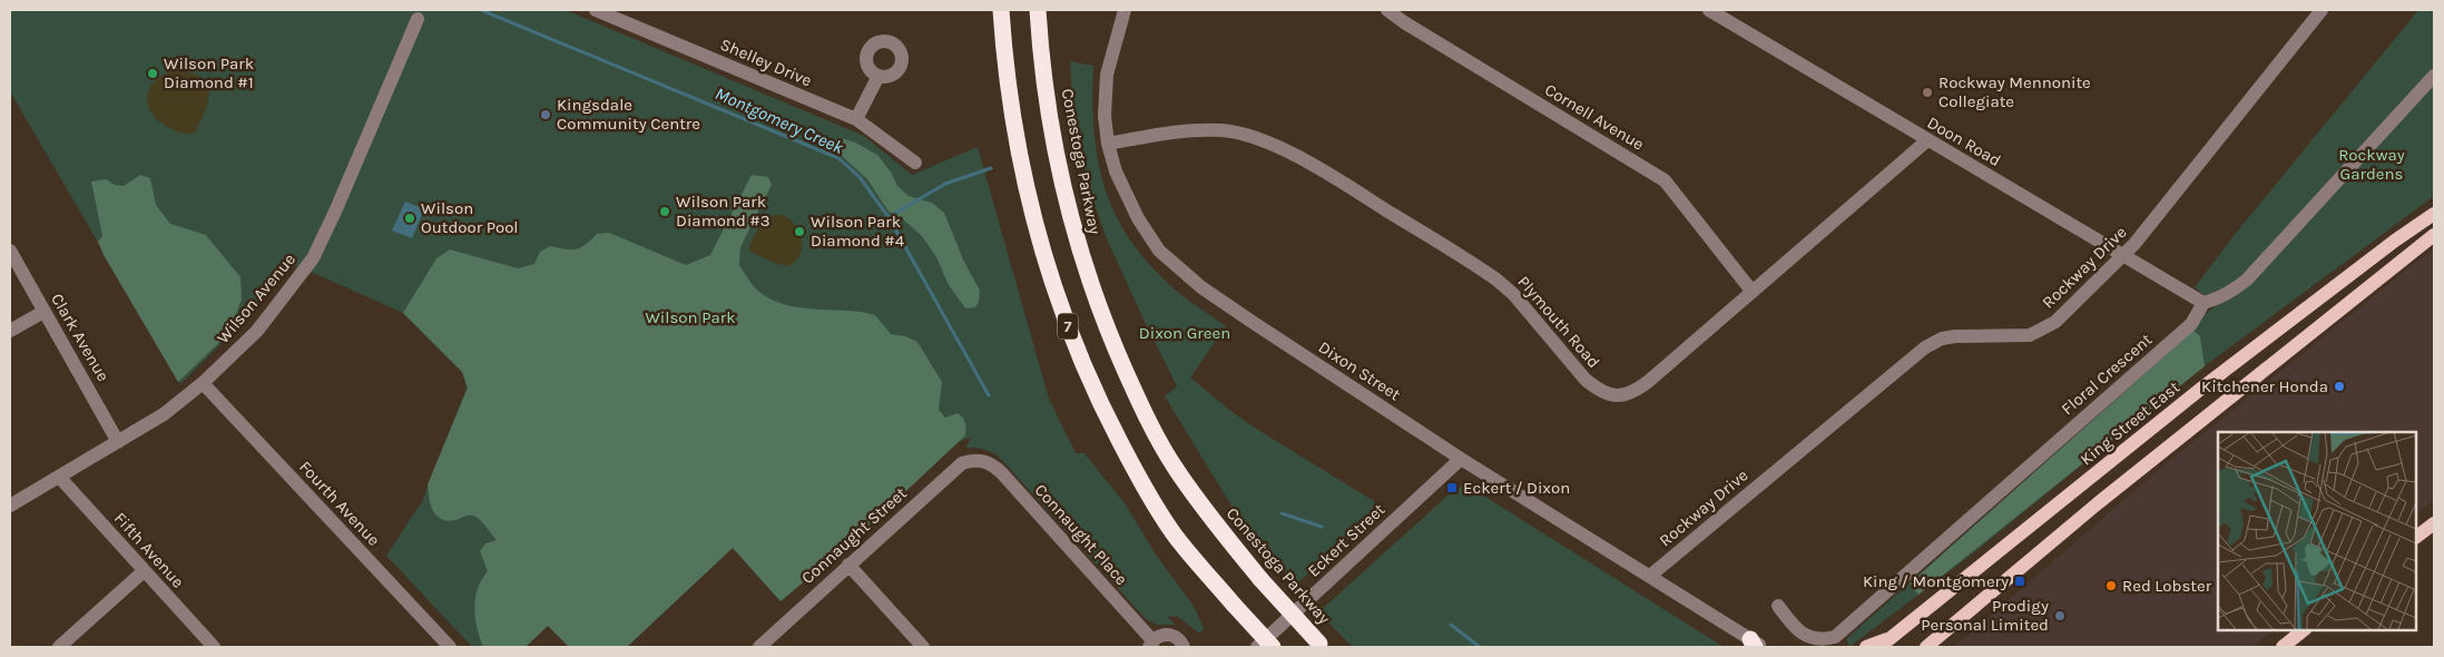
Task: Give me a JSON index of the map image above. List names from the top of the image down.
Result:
{
  "streets": {
    "highway": ["Conestoga Parkway", "7"],
    "main road": ["King Street East"],
    "street": [
      "Shelley Drive",
      "Cornell Avenue",
      "Doon Road",
      "Rockway Drive",
      "Wilson Avenue",
      "Plymouth Road",
      "Clark Avenue",
      "Dixon Street",
      "Floral Crescent",
      "Fourth Avenue",
      "Connaught Place",
      "Connaught Street",
      "Eckert Street",
      "Fifth Avenue"
    ]
  },
  "crossings": [
    ["Cornell Avenue", "Plymouth Road"],
    ["Doon Road", "Rockway Drive"],
    ["Doon Road", "Plymouth Road"],
    ["Doon Road", "Floral Crescent"],
    ["Rockway Drive", "Dixon Street"],
    ["Wilson Avenue", "Clark Avenue"],
    ["Wilson Avenue", "Fourth Avenue"],
    ["Wilson Avenue", "Fifth Avenue"],
    ["Plymouth Road", "Dixon Street"],
    ["Dixon Street", "Eckert Street"],
    ["Connaught Place", "Connaught Street"]
  ],
  "water": ["Montgomery Creek"],
  "parks": ["Rockway Gardens", "Wilson Park", "Dixon Green"],
  "places": {
    "other": [
      "Wilson Park Diamond #1",
      "Rockway Mennonite Collegiate",
      "Kingsdale Community Centre",
      "Wilson Park Diamond #3",
      "Wilson Outdoor Pool",
      "Wilson Park Diamond #4",
      "Kitchener Honda",
      "Red Lobster",
      "Prodigy Personal Limited"
    ],
    "transit": ["Eckert / Dixon", "King / Montgomery"]
  }
}
